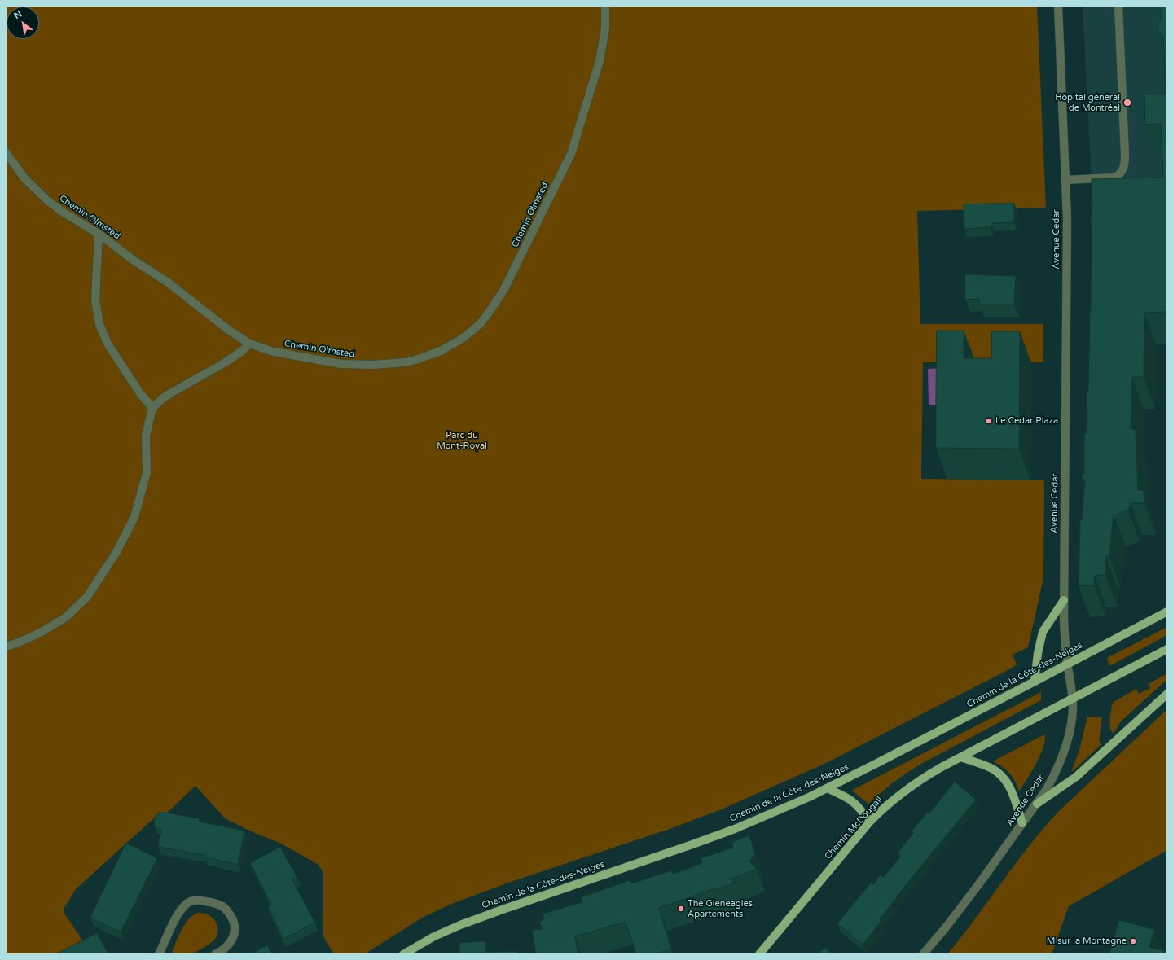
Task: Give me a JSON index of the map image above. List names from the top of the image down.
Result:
{
  "streets": {
    "main road": ["Chemin de la Côte-des-Neiges", "Chemin McDougall"],
    "street": ["Chemin Olmsted", "Avenue Cedar"]
  },
  "crossings": [
    ["Avenue Cedar", "Chemin de la Côte-des-Neiges"],
    ["Avenue Cedar", "Chemin McDougall"]
  ],
  "parks": ["Parc du Mont-Royal"],
  "places": [
    "Hôpital général de Montréal",
    "Le Cedar Plaza",
    "The Gleneagles Apartements",
    "M sur la Montagne"
  ],
  "north": "top left"
}
